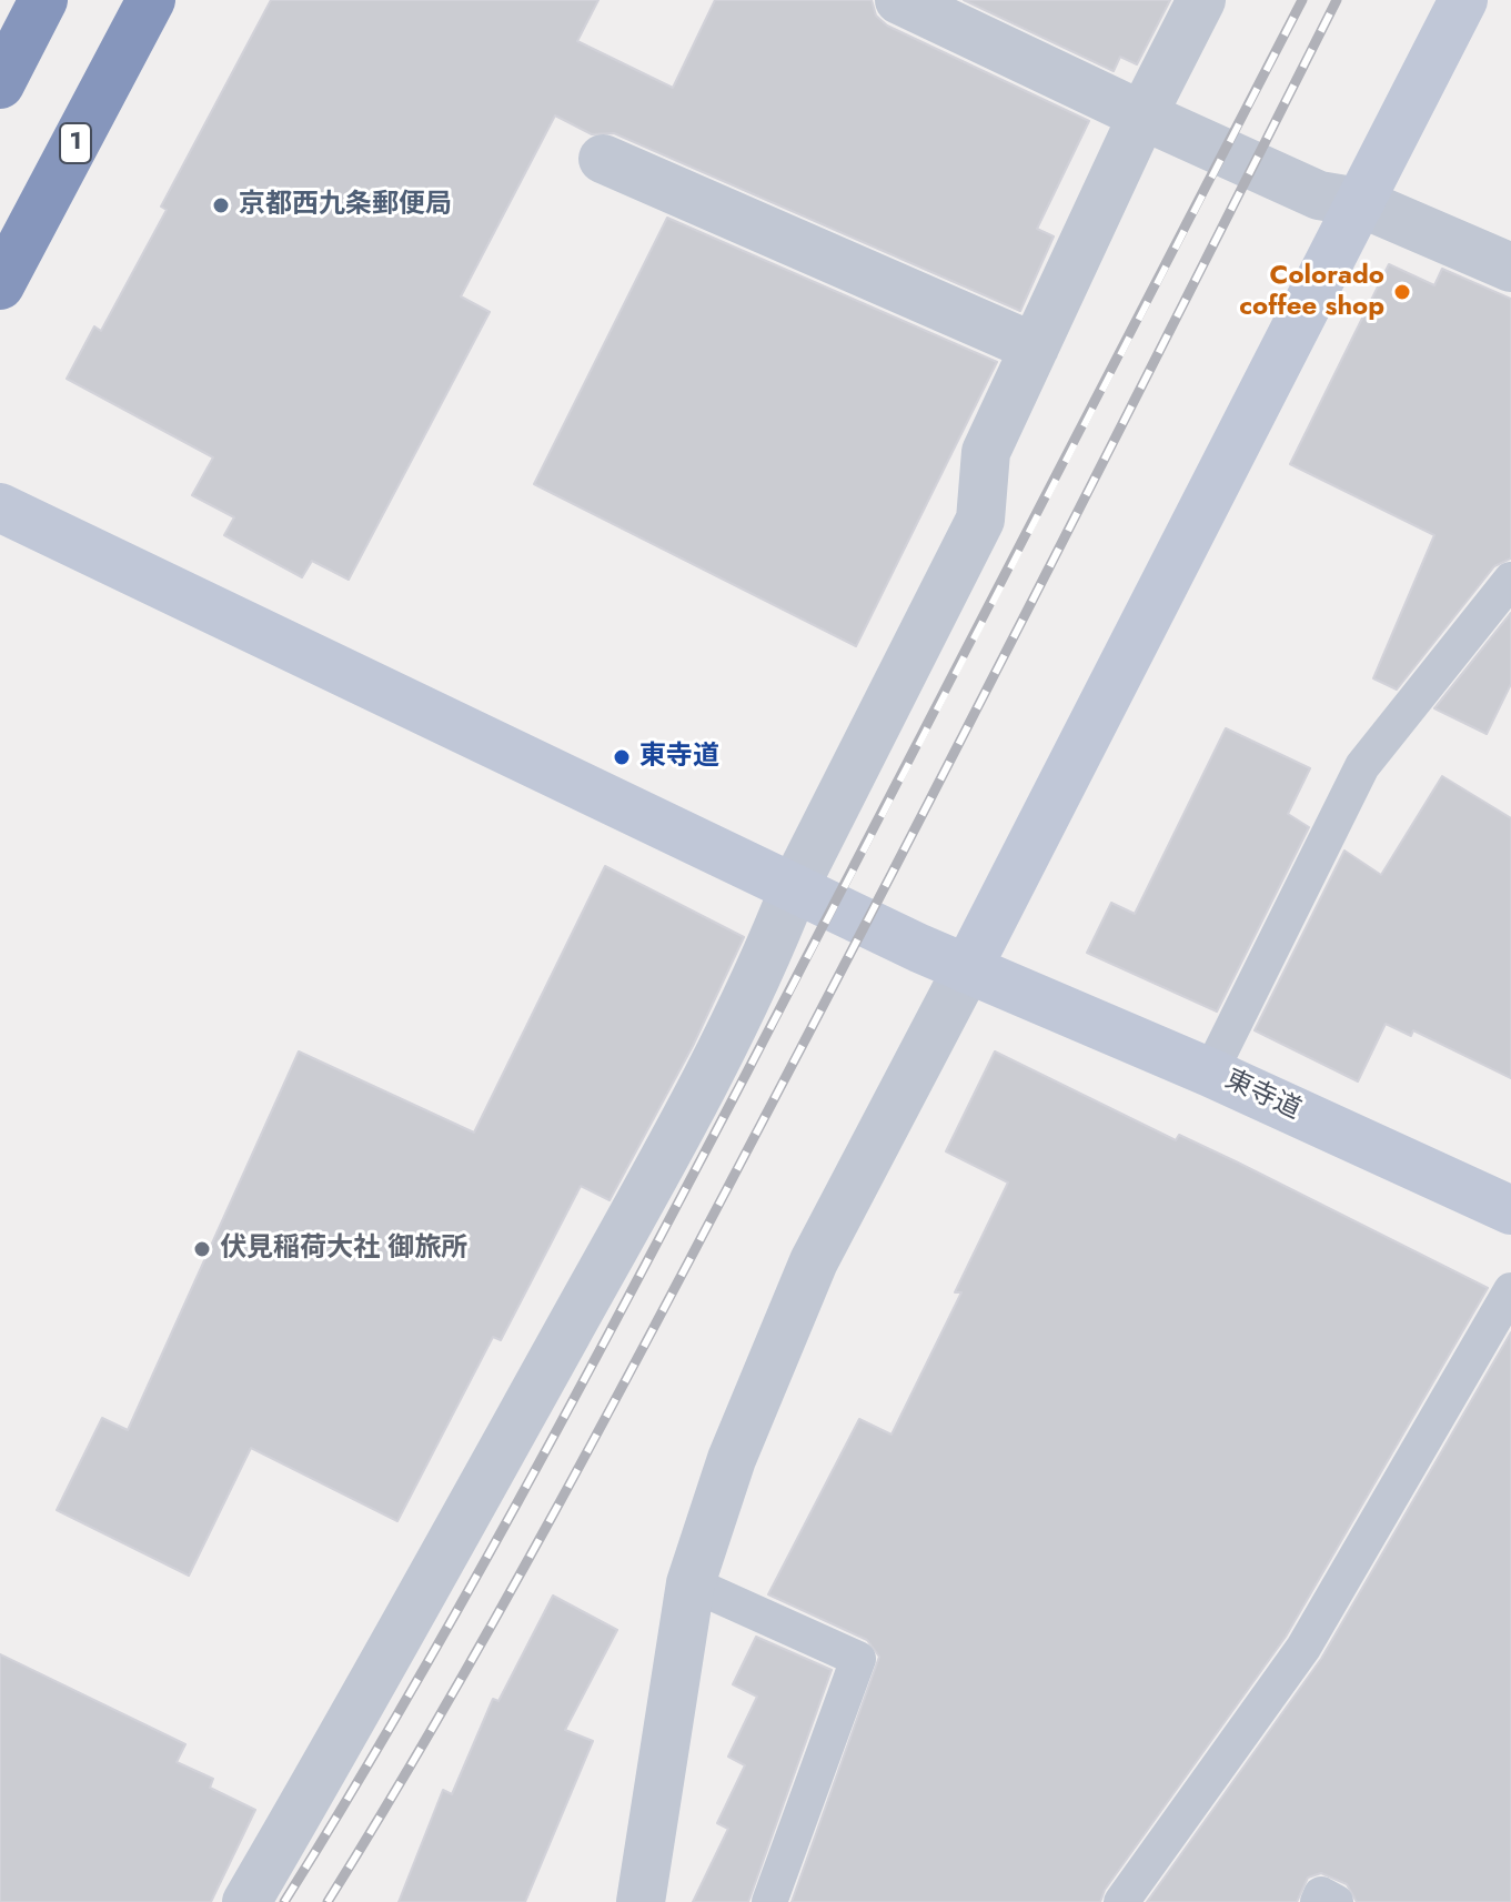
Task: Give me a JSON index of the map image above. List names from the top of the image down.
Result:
{
  "streets": {
    "highway": ["1"],
    "street": ["東寺道"]
  },
  "places": [
    "京都西九条郵便局",
    "Colorado coffee shop",
    "東寺道",
    "伏見稲荷大社 御旅所"
  ]
}
